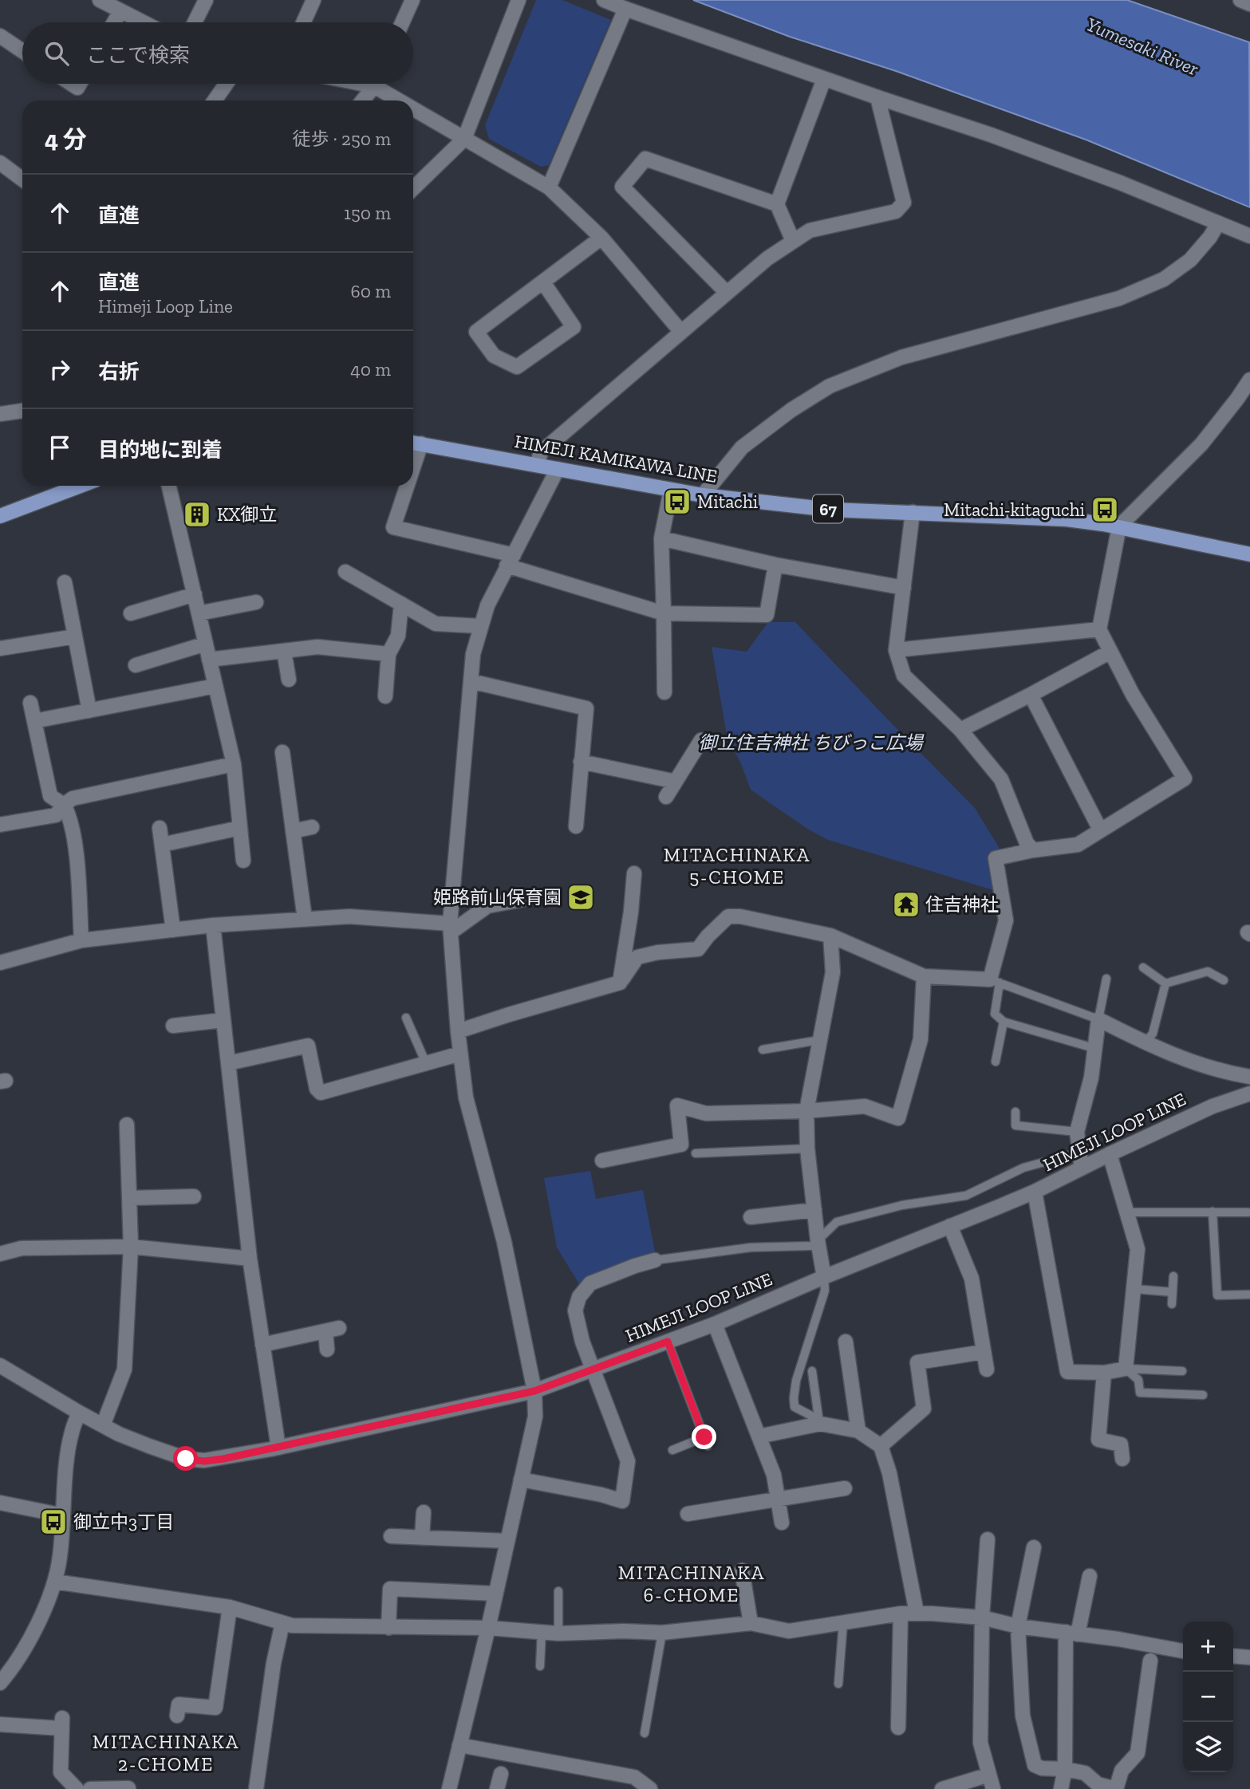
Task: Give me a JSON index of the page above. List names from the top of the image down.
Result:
{
  "streets": {
    "main road": ["HIMEJI KAMIKAWA LINE", "67"],
    "street": ["HIMEJI LOOP LINE"]
  },
  "districts": ["MITACHINAKA 5-CHOME", "MITACHINAKA 6-CHOME", "MITACHINAKA 2-CHOME"],
  "water": ["Yumesaki River"],
  "parks": ["御立住吉神社 ちびっこ広場"],
  "places": {
    "bus stop": ["Mitachi", "Mitachi-kitaguchi", "御立中3丁目"],
    "building": ["KX御立"],
    "school or university": ["姫路前山保育園"],
    "temple": ["住吉神社"]
  },
  "page": {
    "search": "ここで検索",
    "heading": ["4 分", "徒歩 · 250 m"],
    "list": [
      ["直進", "150 m"],
      ["直進", "Himeji Loop Line", "60 m"],
      ["右折", "40 m"],
      "目的地に到着"
    ],
    "map_buttons": ["+", "−"]
  }
}
